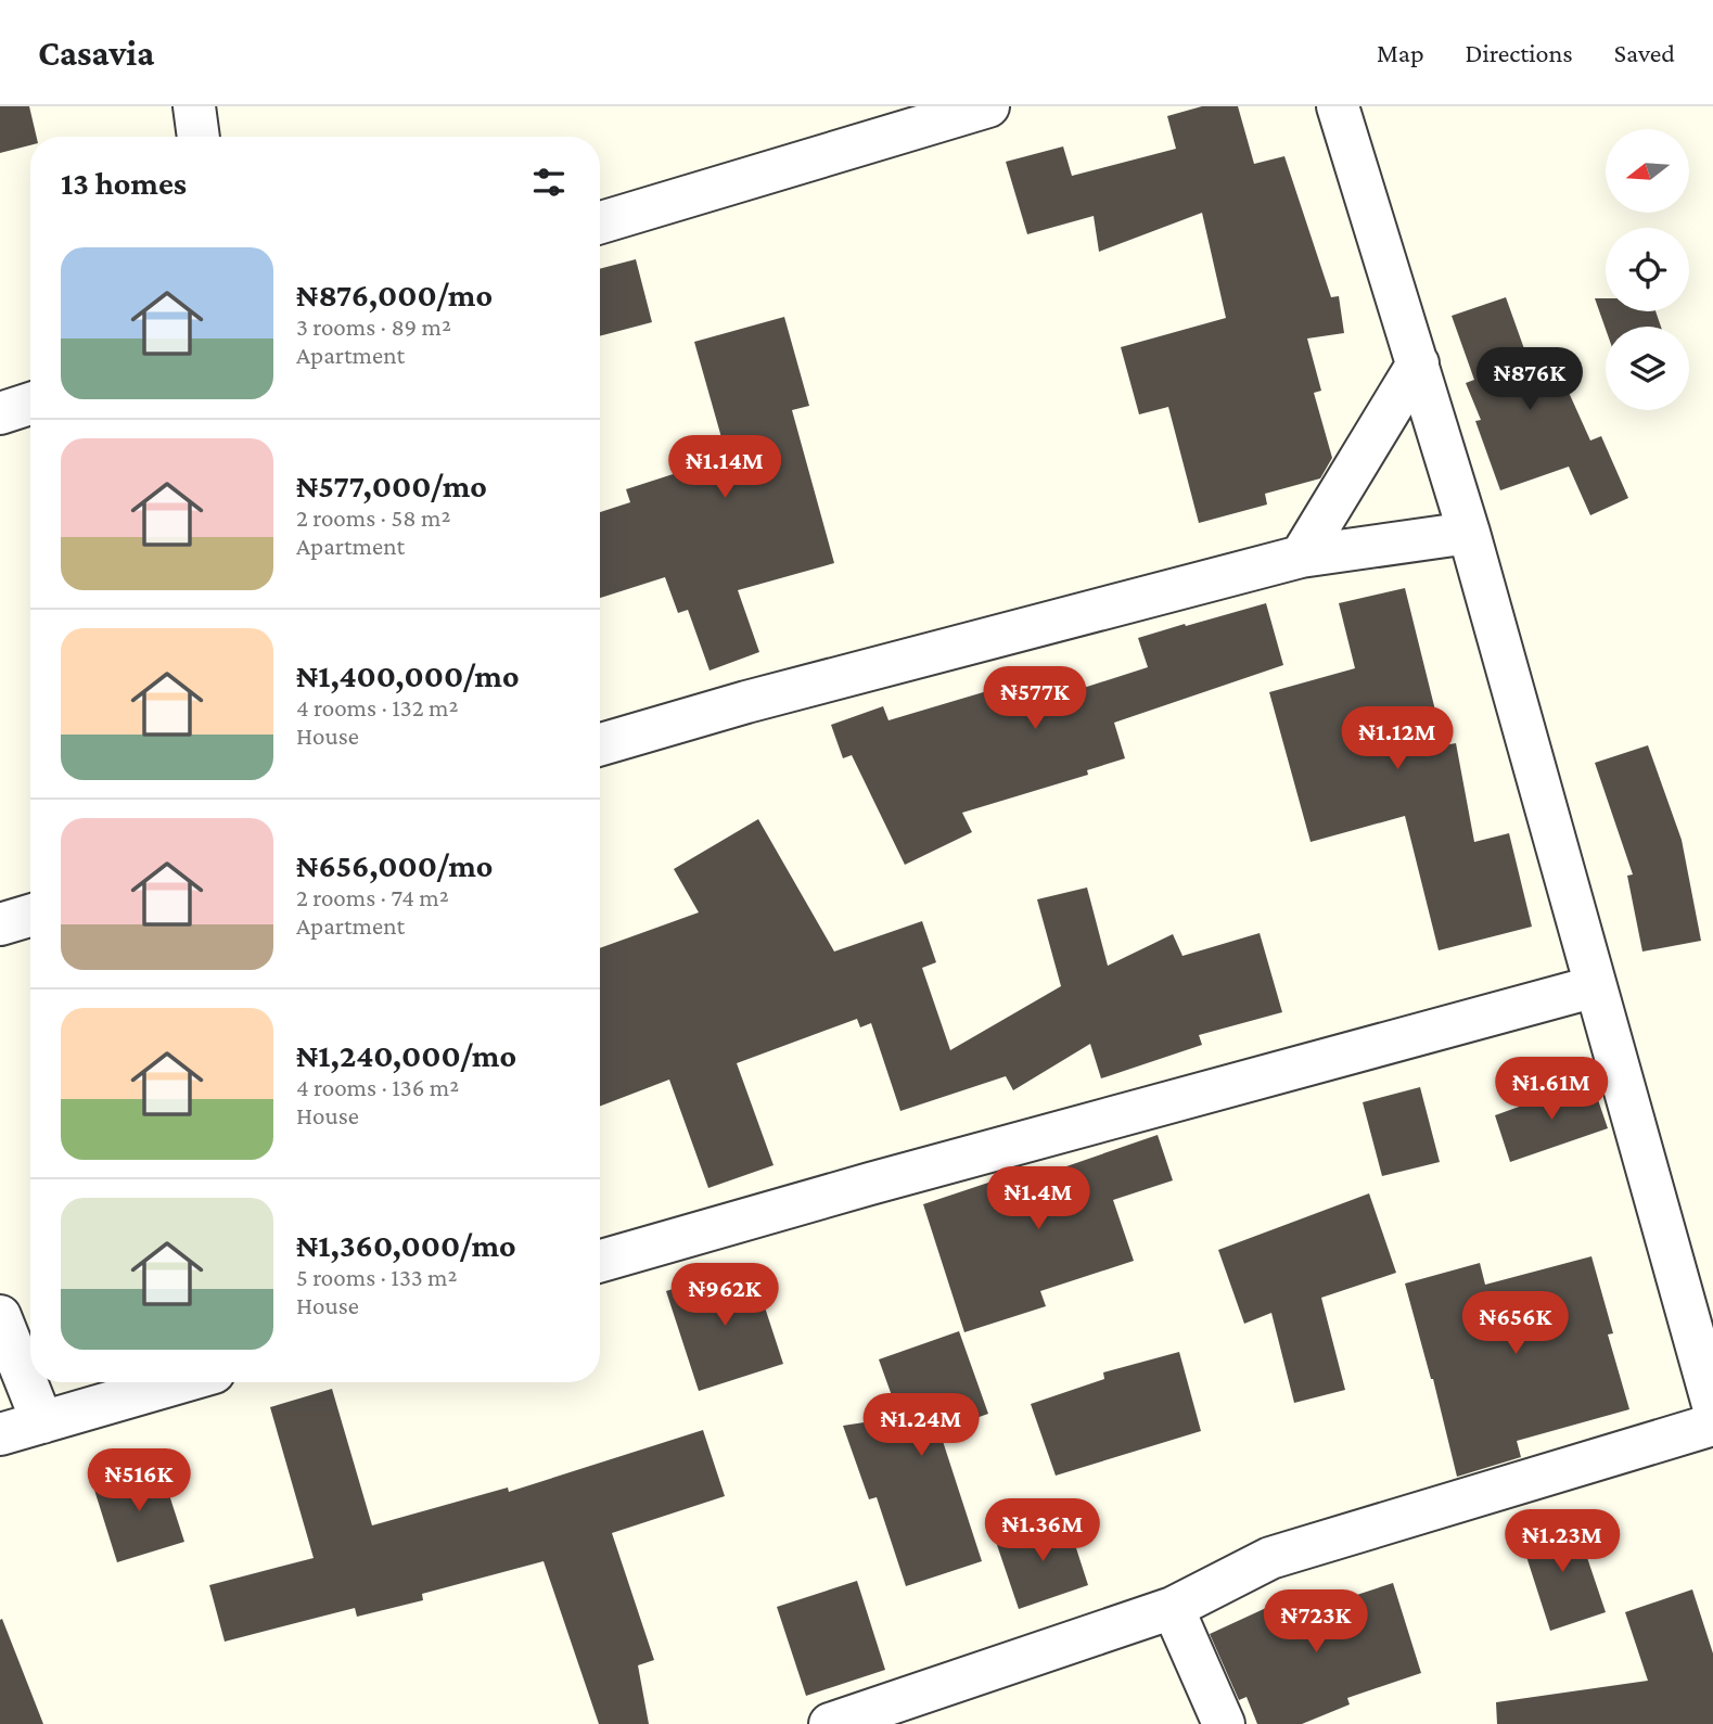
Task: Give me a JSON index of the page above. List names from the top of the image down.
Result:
{
  "north": "left",
  "page": {
    "header": "Casavia",
    "nav": ["Map", "Directions", "Saved"],
    "heading": "13 homes",
    "list": [
      {
        "name": "₦876,000/mo",
        "note": "3 rooms · 89 m² · Apartment"
      },
      {
        "name": "₦577,000/mo",
        "note": "2 rooms · 58 m² · Apartment"
      },
      {
        "name": "₦1,400,000/mo",
        "note": "4 rooms · 132 m² · House"
      },
      {
        "name": "₦656,000/mo",
        "note": "2 rooms · 74 m² · Apartment"
      },
      {
        "name": "₦1,240,000/mo",
        "note": "4 rooms · 136 m² · House"
      },
      {
        "name": "₦1,360,000/mo",
        "note": "5 rooms · 133 m² · House"
      }
    ],
    "price": [
      "₦876K",
      "₦1.14M",
      "₦577K",
      "₦1.12M",
      "₦1.61M",
      "₦1.4M",
      "₦962K",
      "₦656K",
      "₦1.24M",
      "₦516K",
      "₦1.36M",
      "₦1.23M",
      "₦723K"
    ]
  }
}
